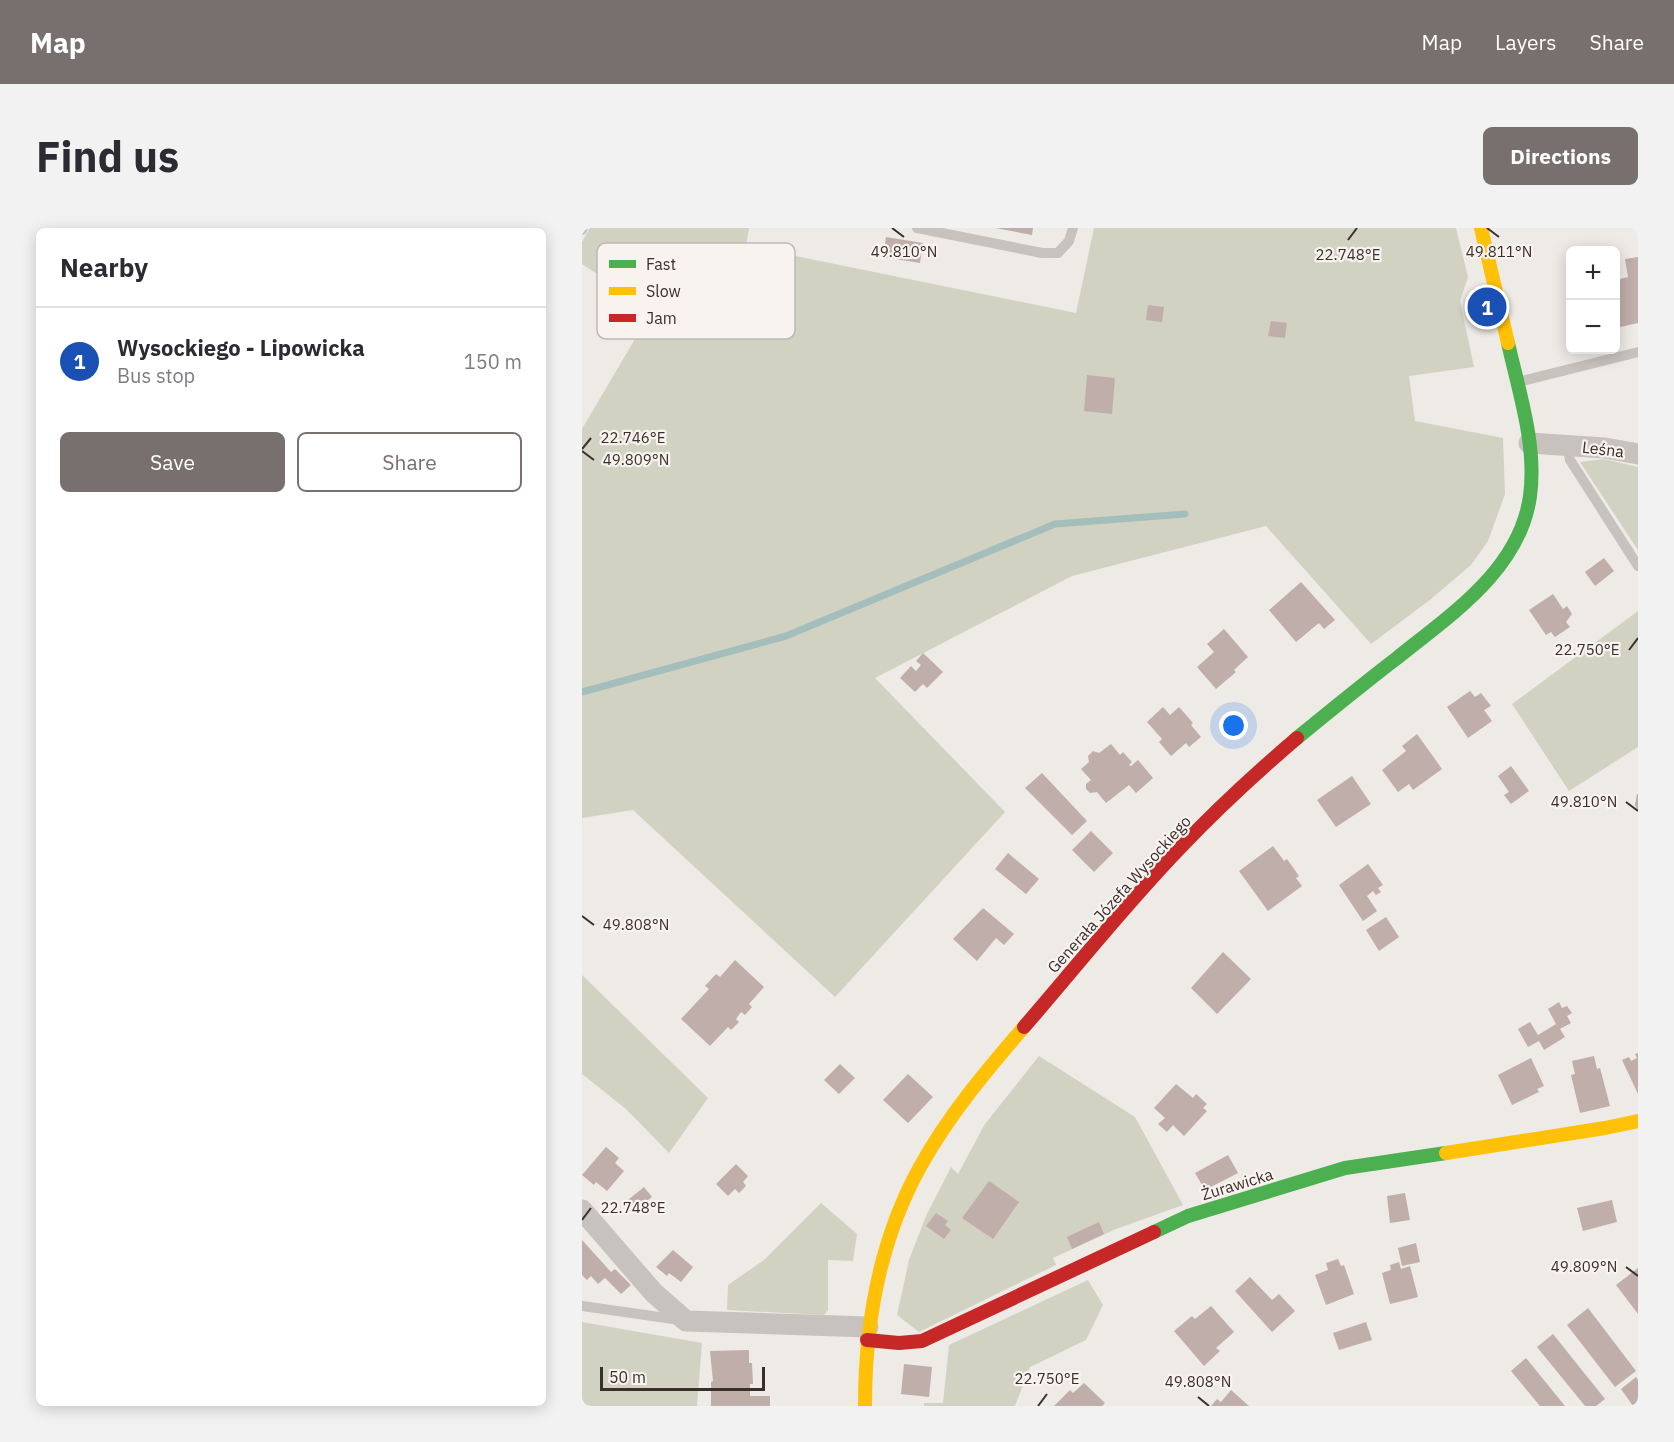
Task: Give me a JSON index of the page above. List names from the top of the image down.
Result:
{
  "streets": {
    "street": ["Leśna", "Generała Józefa Wysockiego", "Żurawicka"]
  },
  "crossings": [
    ["Leśna", "Generała Józefa Wysockiego"],
    ["Generała Józefa Wysockiego", "Żurawicka"]
  ],
  "legend": ["Fast", "Slow", "Jam"],
  "scale_bar": "50 m",
  "page": {
    "header": "Map",
    "nav": ["Map", "Layers", "Share"],
    "buttons": [
      "Directions",
      ["Save", "Share"]
    ],
    "title": "Find us",
    "heading": "Nearby",
    "map_buttons": ["+", "−"],
    "pins": "1",
    "list": [
      {
        "mark": "1",
        "name": "Wysockiego - Lipowicka",
        "note": "Bus stop",
        "value": "150 m"
      }
    ],
    "scale": "50 m"
  },
  "coordinates": [
    "49.811°N",
    "49.810°N",
    "22.748°E",
    "22.746°E",
    "49.809°N",
    "22.750°E",
    "49.808°N"
  ]
}
